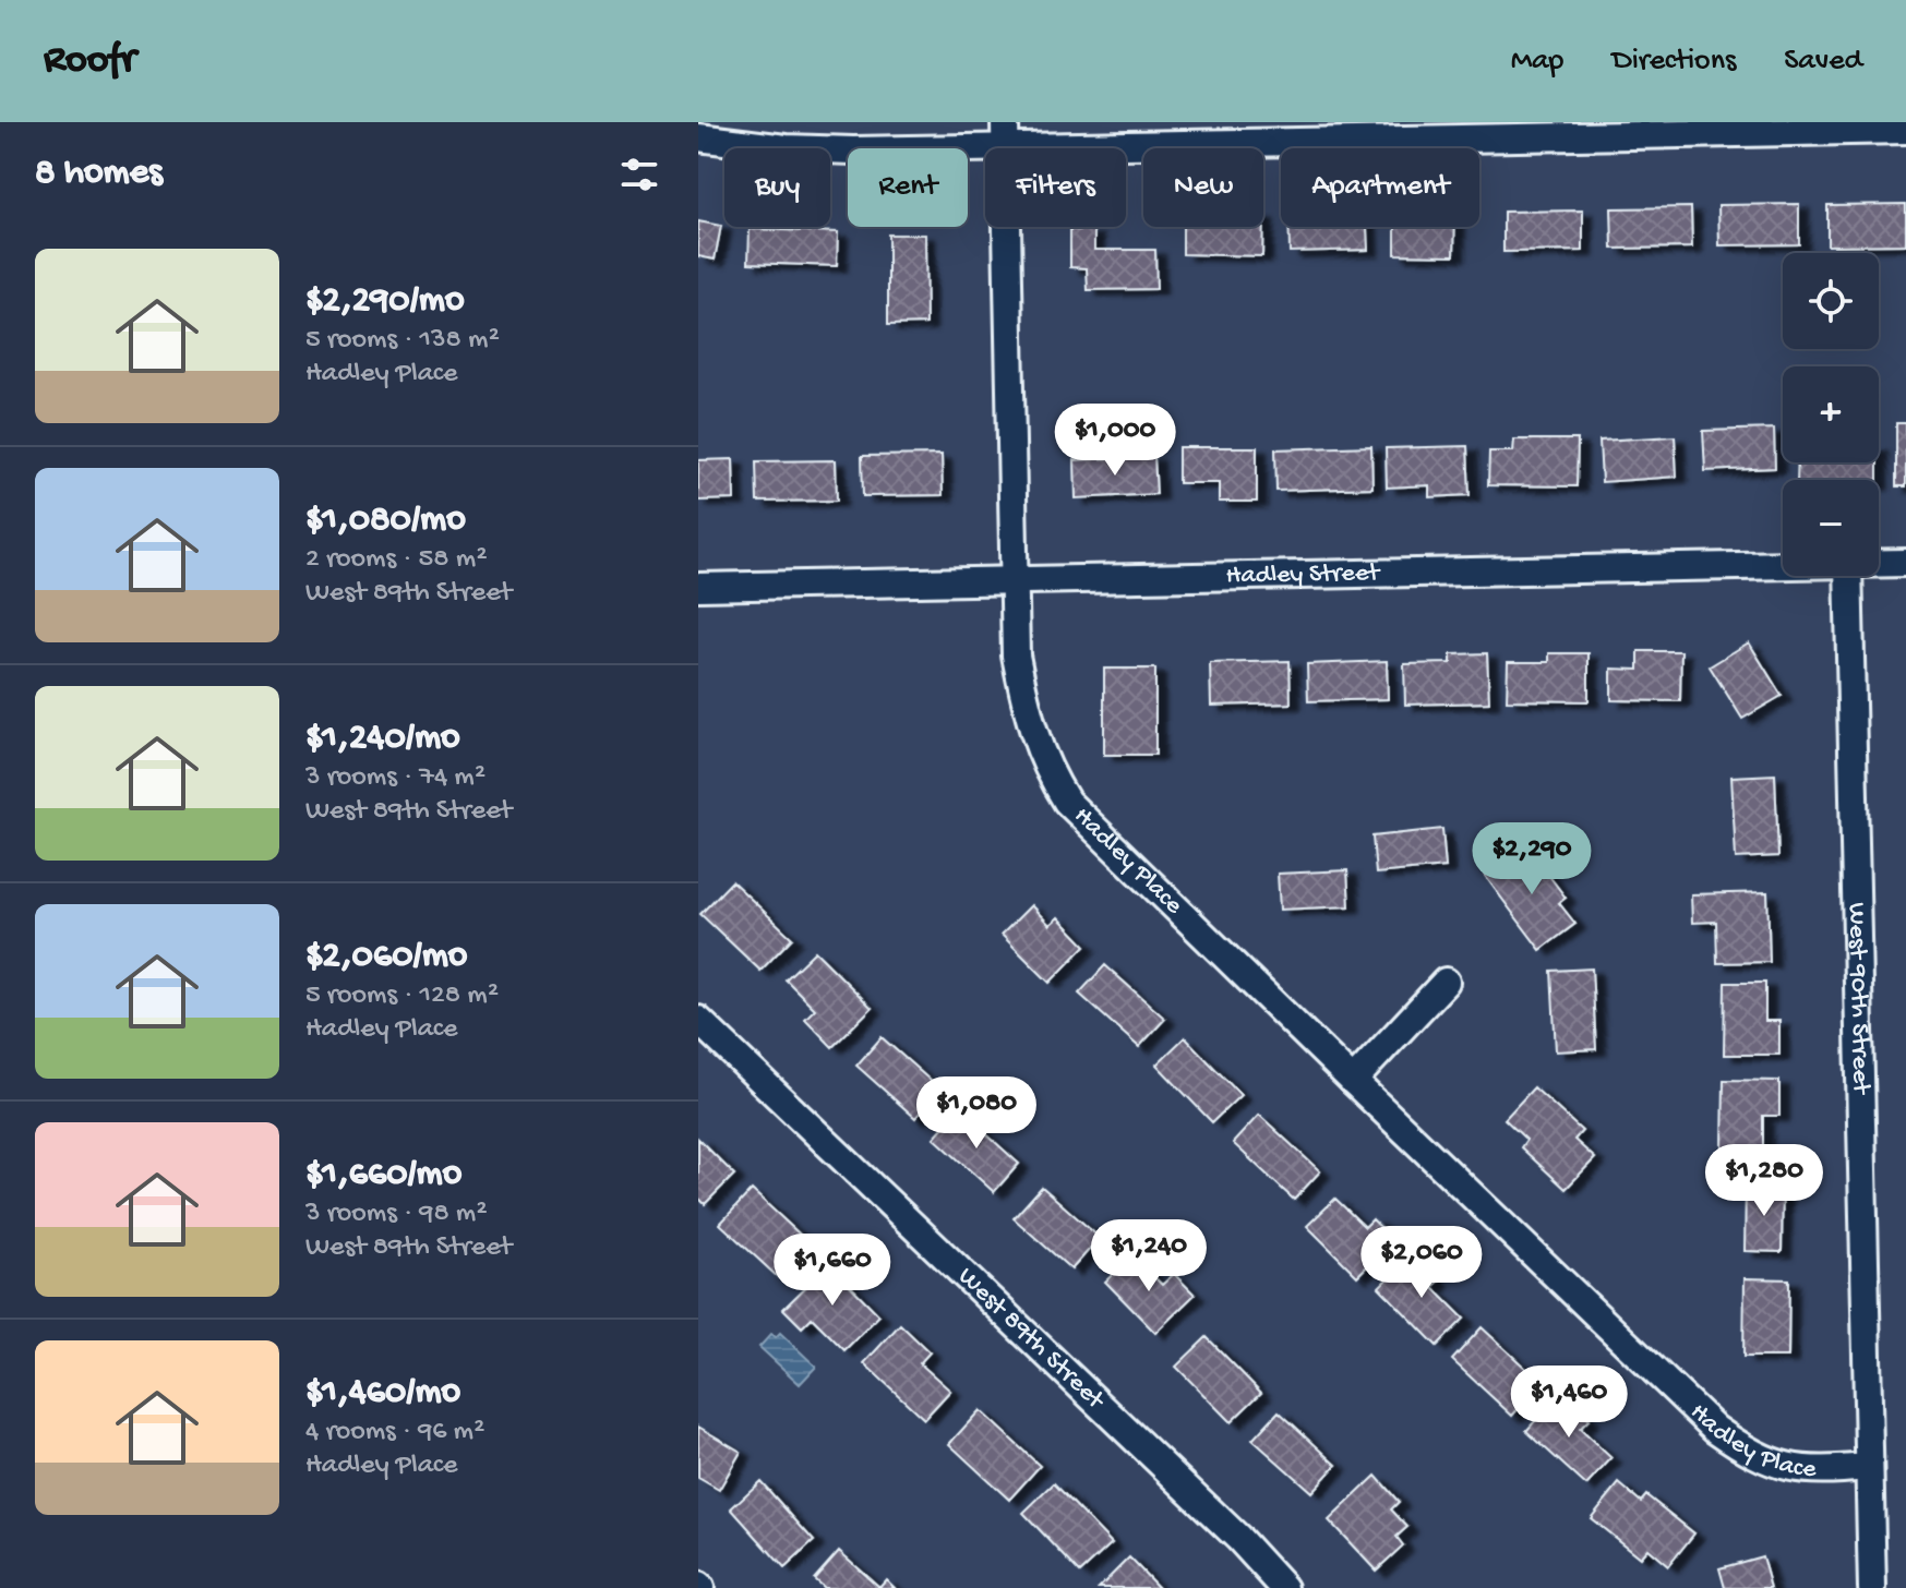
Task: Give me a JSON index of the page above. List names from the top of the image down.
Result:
{
  "streets": {
    "street": [
      "Hadley Street",
      "Hadley Place",
      "West 90th Street",
      "West 89th Street"
    ]
  },
  "crossings": [
    ["Hadley Street", "Hadley Place"],
    ["Hadley Place", "West 90th Street"]
  ],
  "page": {
    "header": "Roofr",
    "nav": ["Map", "Directions", "Saved"],
    "heading": "8 homes",
    "chip": [
      "Buy",
      "Rent",
      "Filters",
      "New",
      "Apartment"
    ],
    "list": [
      {
        "name": "$2,290/mo",
        "note": "5 rooms · 138 m² · Hadley Place"
      },
      {
        "name": "$1,080/mo",
        "note": "2 rooms · 58 m² · West 89th Street"
      },
      {
        "name": "$1,240/mo",
        "note": "3 rooms · 74 m² · West 89th Street"
      },
      {
        "name": "$2,060/mo",
        "note": "5 rooms · 128 m² · Hadley Place"
      },
      {
        "name": "$1,660/mo",
        "note": "3 rooms · 98 m² · West 89th Street"
      },
      {
        "name": "$1,460/mo",
        "note": "4 rooms · 96 m² · Hadley Place"
      }
    ],
    "map_buttons": ["+", "−"],
    "price": [
      "$1,000",
      "$2,290",
      "$1,080",
      "$1,280",
      "$1,240",
      "$2,060",
      "$1,660",
      "$1,460"
    ]
  }
}
